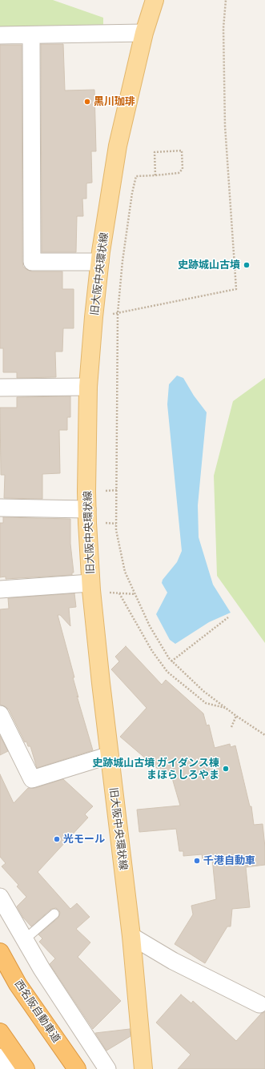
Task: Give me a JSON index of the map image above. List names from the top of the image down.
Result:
{
  "streets": {
    "highway": ["西名阪自動車道"],
    "main road": ["旧大阪中央環状線"]
  },
  "places": [
    "黒川珈琲",
    "史跡城山古墳",
    "史跡城山古墳 ガイダンス棟 まほらしろやま",
    "光モール",
    "千港自動車"
  ]
}
